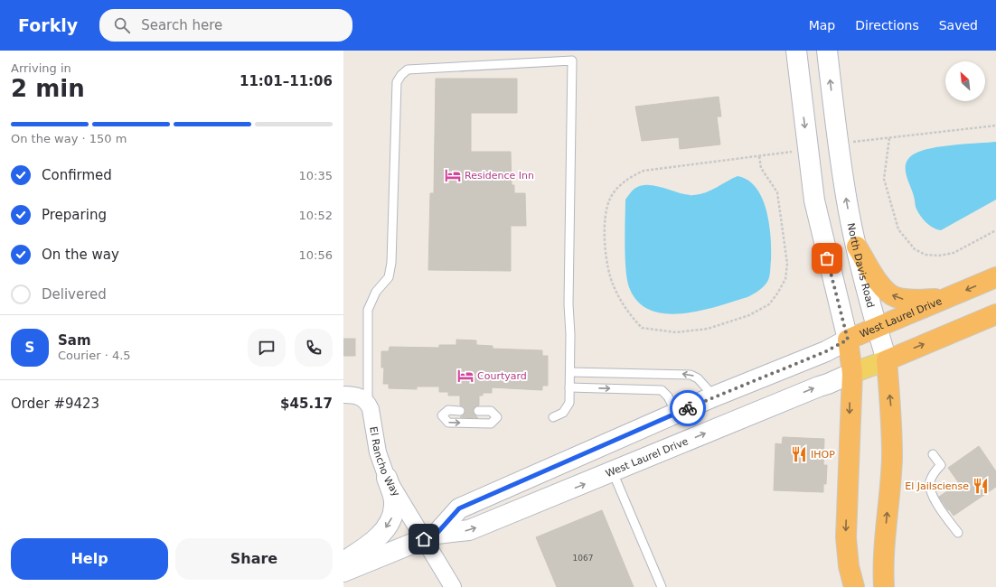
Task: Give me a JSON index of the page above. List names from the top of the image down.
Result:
{
  "streets": {
    "highway": ["North Davis Road", "West Laurel Drive"],
    "street": ["El Rancho Way"]
  },
  "crossings": [
    ["North Davis Road", "West Laurel Drive"],
    ["West Laurel Drive", "El Rancho Way"]
  ],
  "one_way": ["West Laurel Drive"],
  "places": {
    "hotel": ["Residence Inn", "Courtyard"],
    "restaurant": ["IHOP", "El Jailsciense"]
  },
  "house_numbers": ["1067"],
  "north": "top left",
  "page": {
    "header": "Forkly",
    "search": "Search here",
    "nav": ["Map", "Directions", "Saved"],
    "heading": ["2 min", "Arriving in", "11:01–11:06"],
    "panel": [
      "Sam",
      "Courier · 4.5",
      "Order #9423",
      "$45.17"
    ],
    "bar": "On the way · 150 m",
    "list": [
      ["Confirmed", "10:35"],
      ["Preparing", "10:52"],
      ["On the way", "10:56"],
      "Delivered"
    ],
    "round": "S",
    "buttons": ["Help", "Share"]
  }
}
